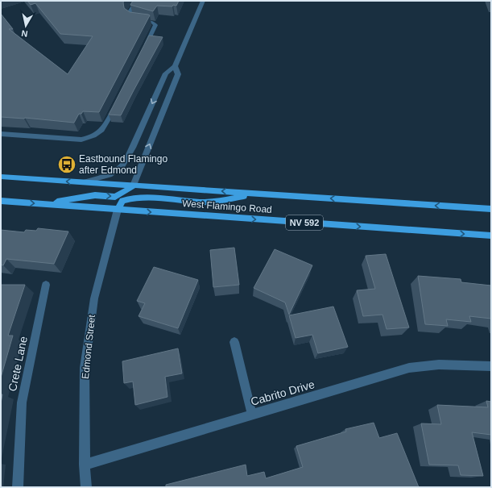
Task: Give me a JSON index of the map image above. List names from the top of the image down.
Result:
{
  "streets": {
    "main road": ["West Flamingo Road", "NV 592"],
    "street": ["Edmond Street", "Crete Lane", "Cabrito Drive"]
  },
  "crossings": [
    ["West Flamingo Road", "Edmond Street"],
    ["Edmond Street", "Cabrito Drive"]
  ],
  "places": {
    "bus stop": ["Eastbound Flamingo after Edmond"]
  },
  "north": "bottom"
}
